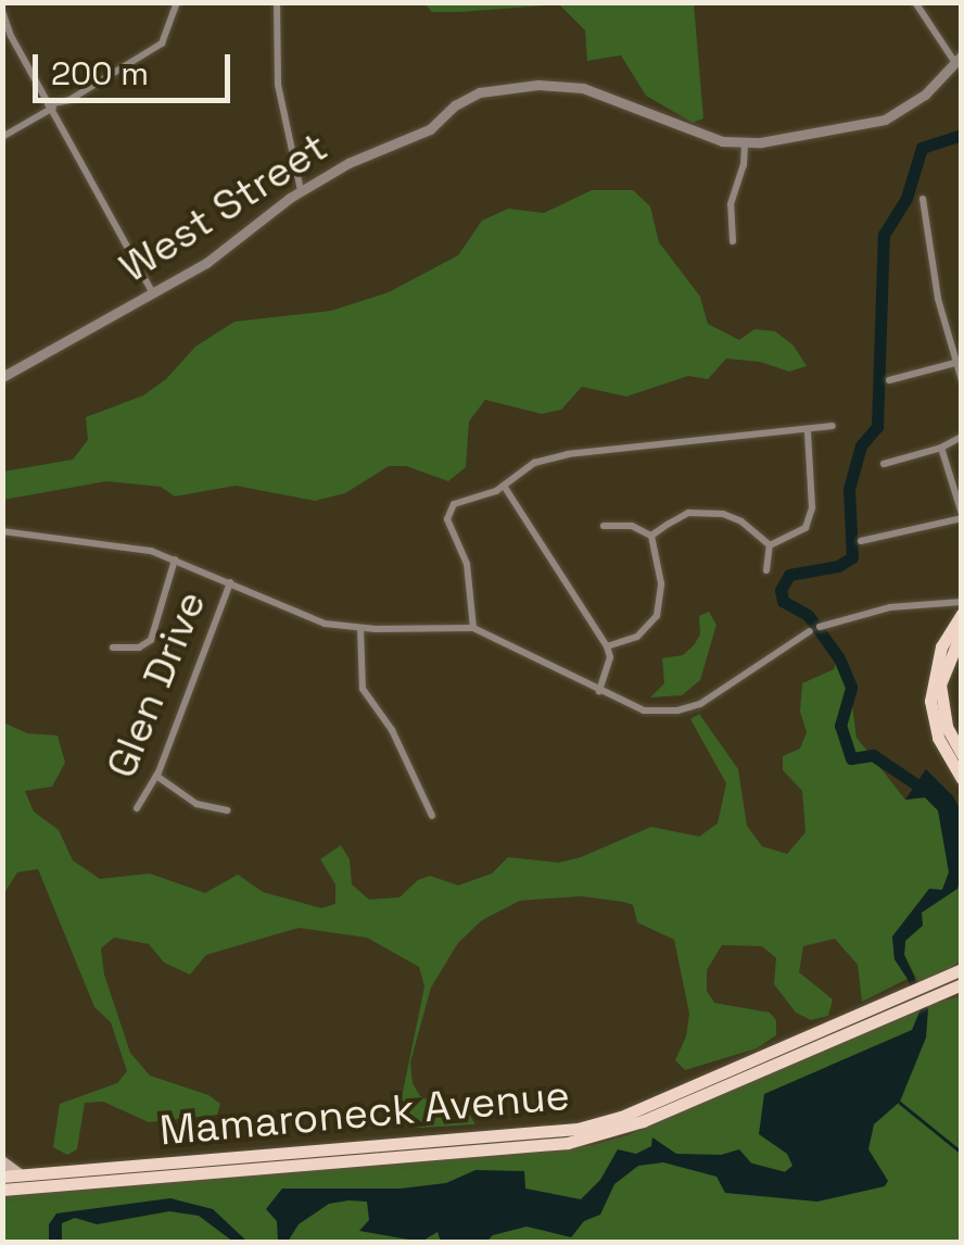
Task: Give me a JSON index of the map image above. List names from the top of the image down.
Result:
{
  "streets": {
    "main road": ["Mamaroneck Avenue"],
    "street": ["West Street", "Glen Drive"]
  },
  "scale_bar": "200 m"
}
